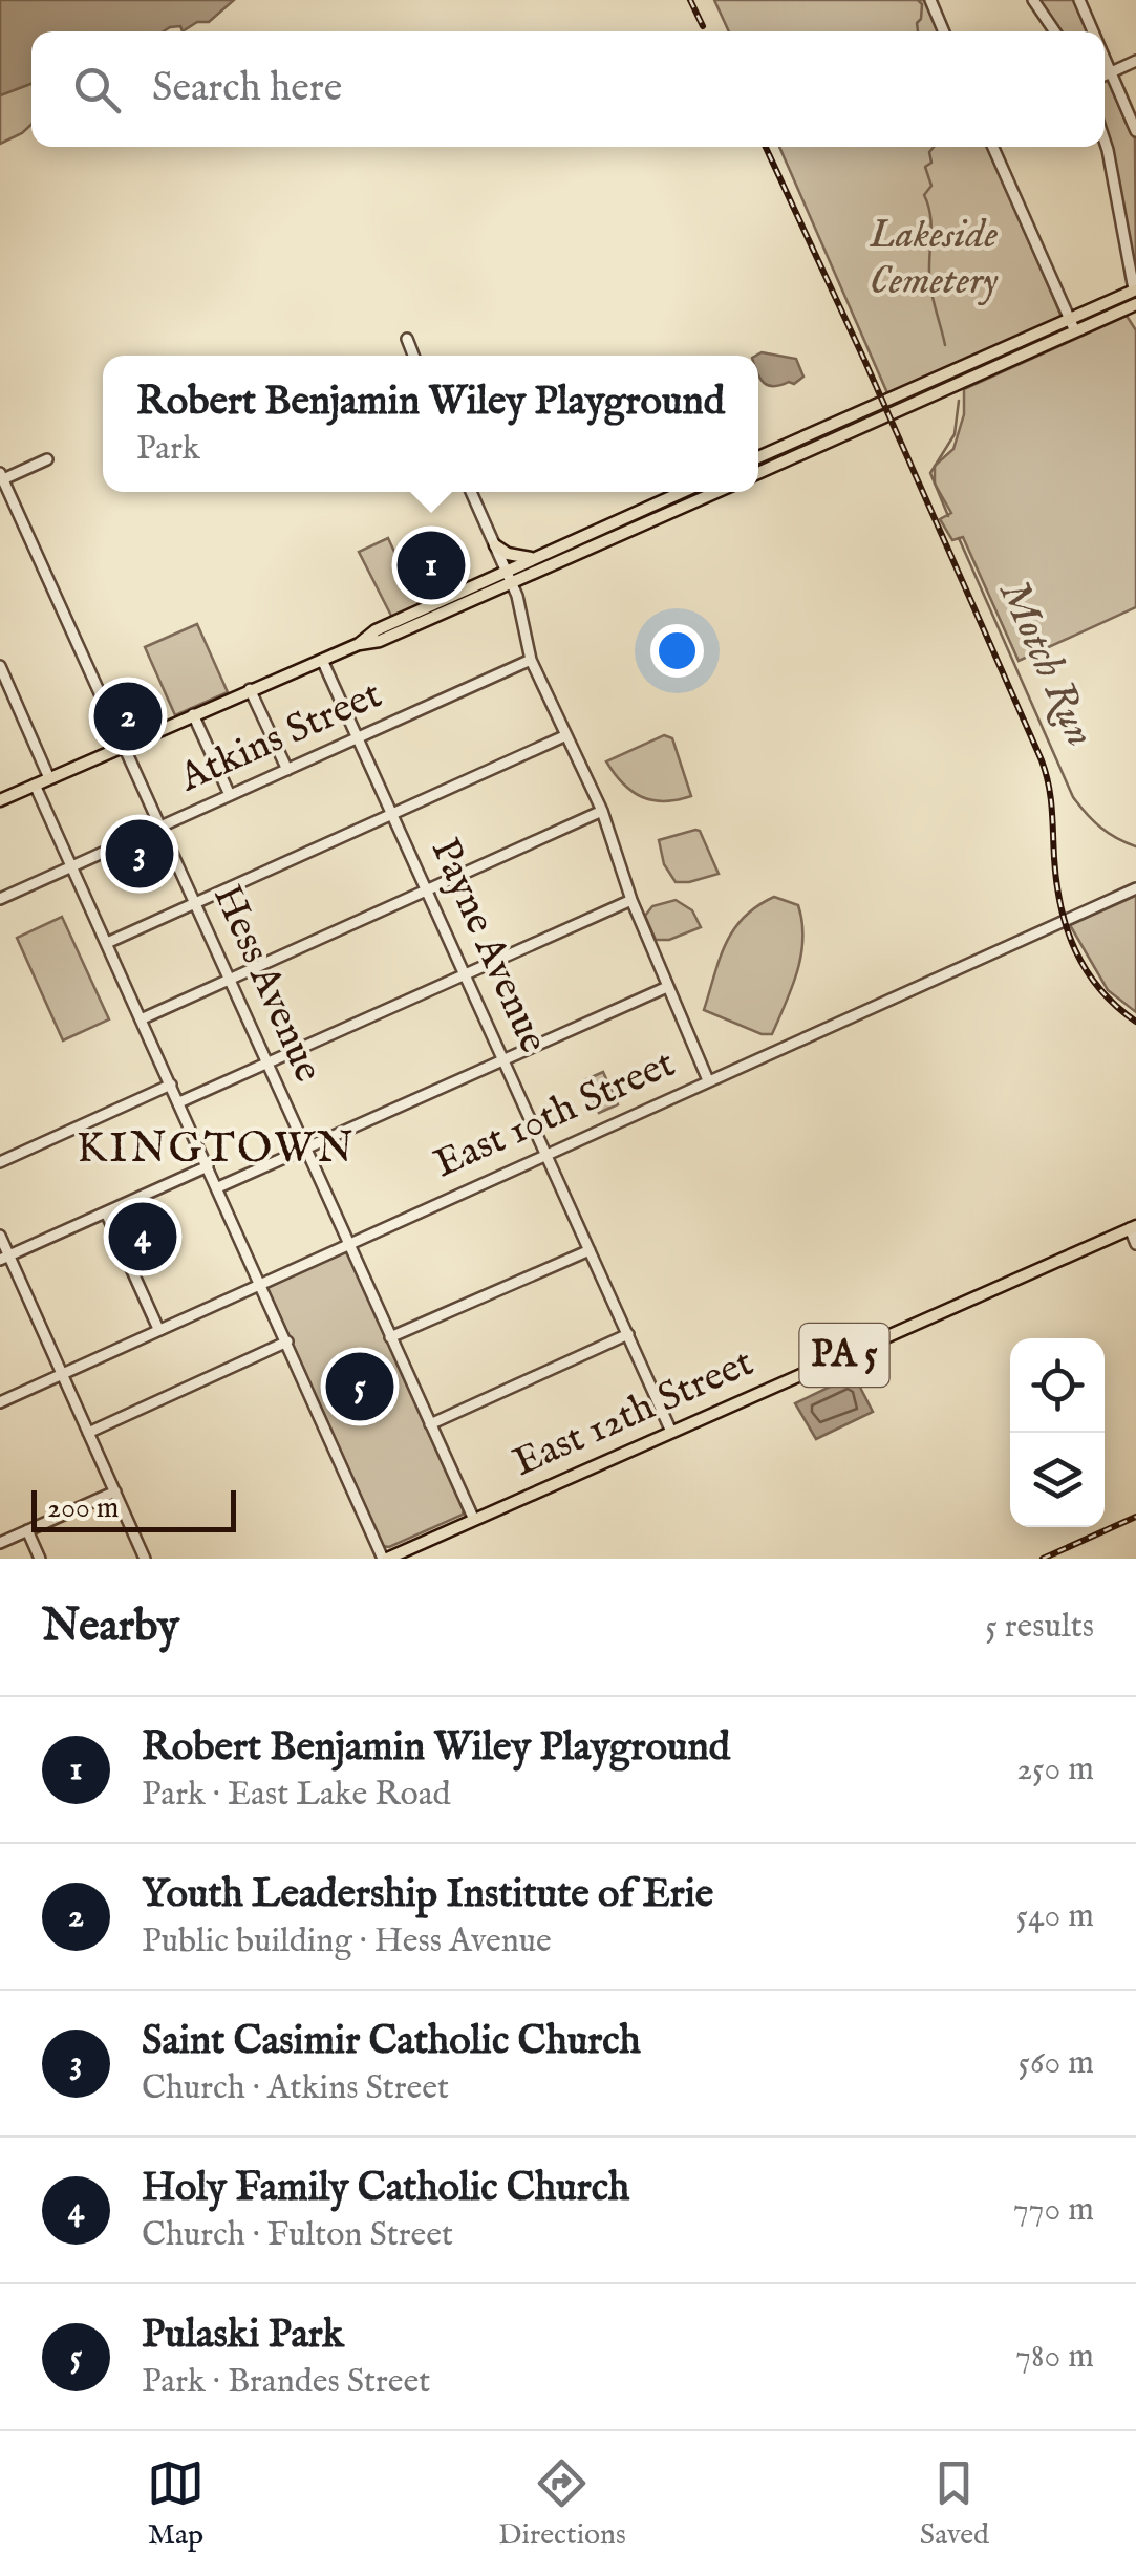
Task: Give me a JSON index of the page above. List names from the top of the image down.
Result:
{
  "streets": {
    "main road": ["PA 5", "East 12th Street"],
    "street": [
      "Atkins Street",
      "Payne Avenue",
      "Hess Avenue",
      "East 10th Street"
    ]
  },
  "crossings": [
    ["Atkins Street", "Payne Avenue"],
    ["Atkins Street", "Hess Avenue"],
    ["Payne Avenue", "East 10th Street"],
    ["Payne Avenue", "East 12th Street"],
    ["Hess Avenue", "East 10th Street"],
    ["Hess Avenue", "East 12th Street"]
  ],
  "districts": ["KINGTOWN"],
  "water": ["Motch Run"],
  "parks": ["Lakeside Cemetery"],
  "scale_bar": "200 m",
  "page": {
    "search": "Search here",
    "popup": ["Robert Benjamin Wiley Playground", "Park"],
    "pins": [
      "1",
      "2",
      "3",
      "4",
      "5"
    ],
    "scale": "200 m",
    "heading": ["Nearby", "5 results"],
    "list": [
      {
        "mark": "1",
        "name": "Robert Benjamin Wiley Playground",
        "note": "Park · East Lake Road",
        "value": "250 m"
      },
      {
        "mark": "2",
        "name": "Youth Leadership Institute of Erie",
        "note": "Public building · Hess Avenue",
        "value": "540 m"
      },
      {
        "mark": "3",
        "name": "Saint Casimir Catholic Church",
        "note": "Church · Atkins Street",
        "value": "560 m"
      },
      {
        "mark": "4",
        "name": "Holy Family Catholic Church",
        "note": "Church · Fulton Street",
        "value": "770 m"
      },
      {
        "mark": "5",
        "name": "Pulaski Park",
        "note": "Park · Brandes Street",
        "value": "780 m"
      }
    ],
    "nav": ["Map", "Directions", "Saved"]
  }
}
